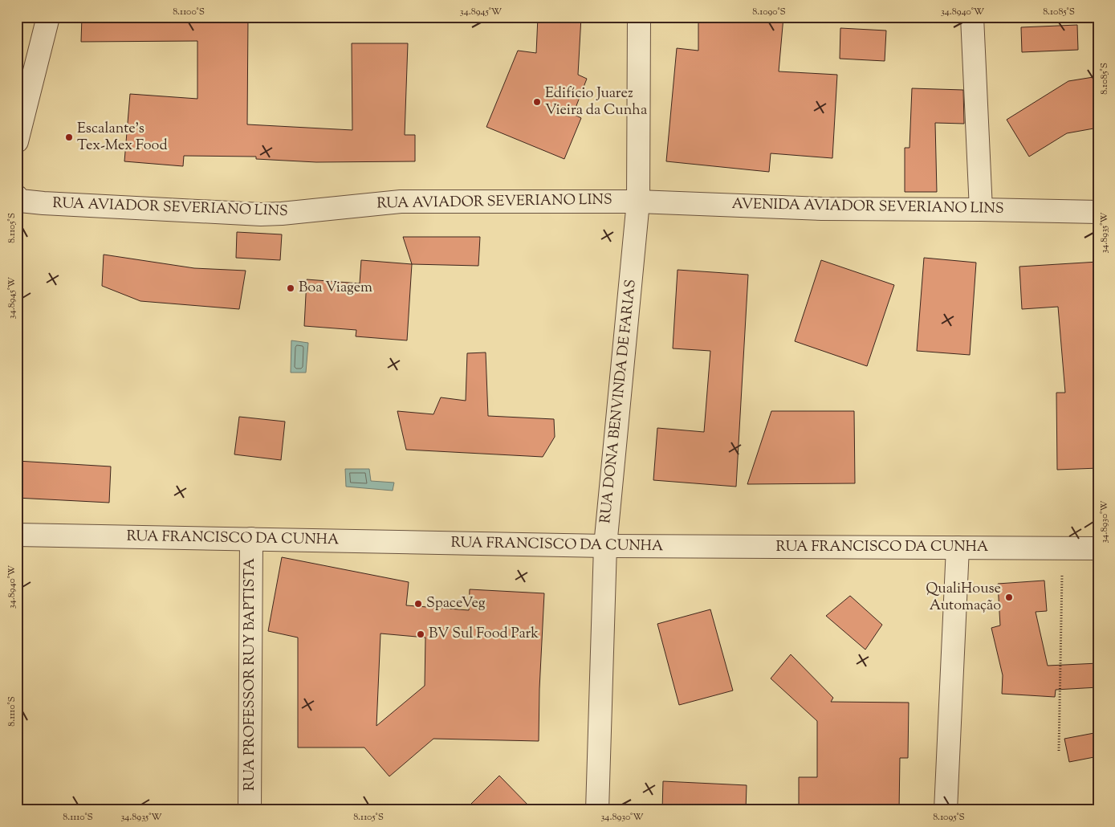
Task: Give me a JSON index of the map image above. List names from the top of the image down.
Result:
{
  "streets": {
    "street": [
      "RUA AVIADOR SEVERIANO LINS",
      "AVENIDA AVIADOR SEVERIANO LINS",
      "RUA DONA BENVINDA DE FARIAS",
      "RUA FRANCISCO DA CUNHA",
      "RUA PROFESSOR RUY BAPTISTA"
    ]
  },
  "crossings": [
    ["RUA AVIADOR SEVERIANO LINS", "AVENIDA AVIADOR SEVERIANO LINS"],
    ["RUA AVIADOR SEVERIANO LINS", "RUA DONA BENVINDA DE FARIAS"],
    ["AVENIDA AVIADOR SEVERIANO LINS", "RUA DONA BENVINDA DE FARIAS"],
    ["RUA DONA BENVINDA DE FARIAS", "RUA FRANCISCO DA CUNHA"],
    ["RUA FRANCISCO DA CUNHA", "RUA PROFESSOR RUY BAPTISTA"]
  ],
  "places": [
    "Edifício Juarez Vieira da Cunha",
    "Escalante's Tex-Mex Food",
    "Boa Viagem",
    "QualiHouse Automação",
    "SpaceVeg",
    "BV Sul Food Park"
  ],
  "coordinates": [
    "8.1100°S",
    "34.8945°W",
    "8.1090°S",
    "34.8940°W",
    "8.1085°S",
    "8.1105°S",
    "34.8935°W",
    "34.8930°W",
    "8.1110°S",
    "8.1095°S"
  ]
}
